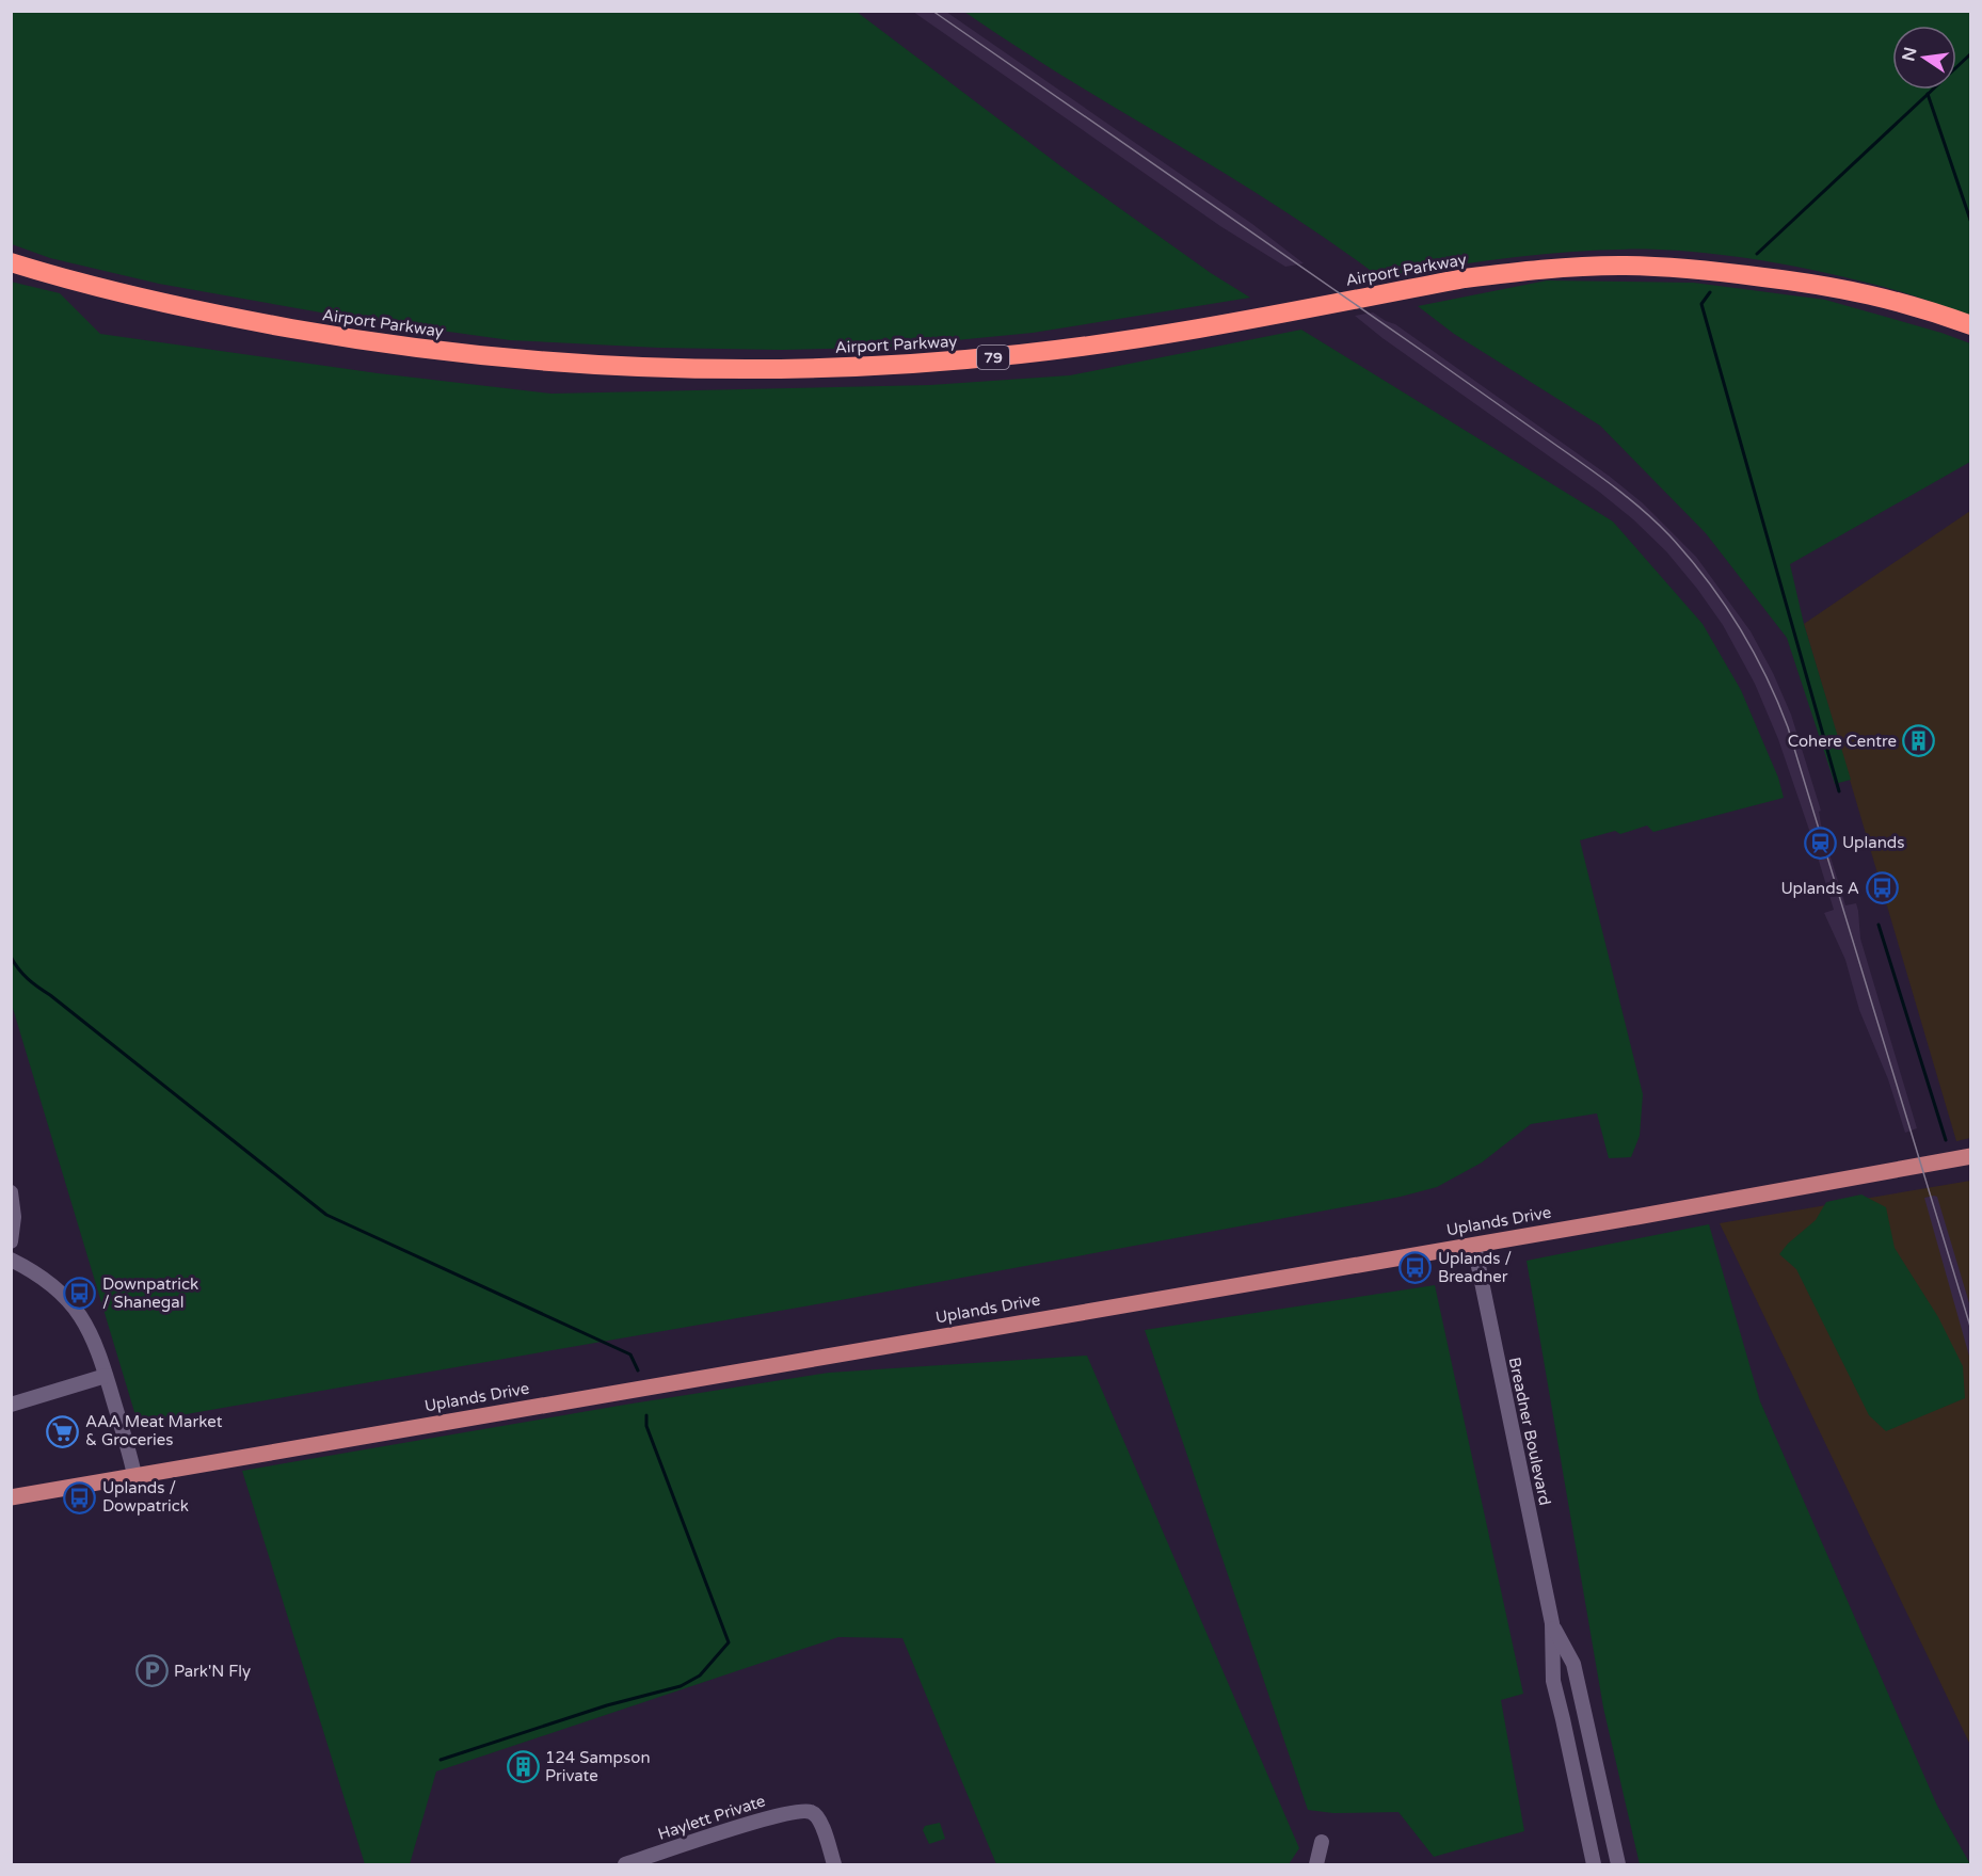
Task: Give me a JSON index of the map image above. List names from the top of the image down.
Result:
{
  "streets": {
    "highway": ["Airport Parkway", "79"],
    "main road": ["Uplands Drive"],
    "street": ["Breadner Boulevard", "Haylett Private"]
  },
  "crossings": [
    ["Uplands Drive", "Breadner Boulevard"]
  ],
  "places": {
    "building": ["Cohere Centre", "124 Sampson Private"],
    "station": ["Uplands"],
    "bus stop": [
      "Uplands A",
      "Uplands / Breadner",
      "Downpatrick / Shanegal",
      "Uplands / Dowpatrick"
    ],
    "supermarket": ["AAA Meat Market & Groceries"],
    "parking": ["Park'N Fly"]
  },
  "north": "left"
}
